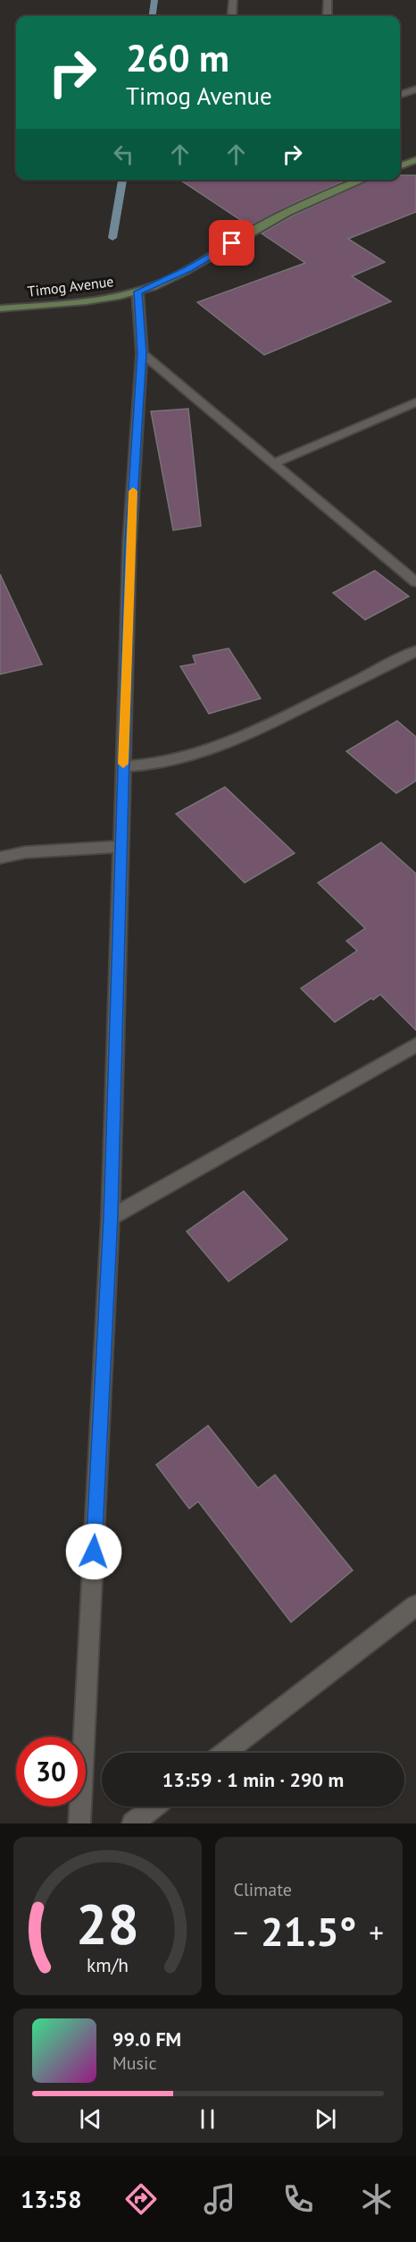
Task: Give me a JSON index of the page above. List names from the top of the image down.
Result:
{
  "streets": {
    "main road": ["Timog Avenue"]
  },
  "page": {
    "turn": ["260 m", "Timog Avenue"],
    "limit": "30",
    "trip": "13:59 · 1 min · 290 m",
    "tile": "Climate",
    "heat": ["−", "21.5°", "+"],
    "song": ["99.0 FM", "Music"],
    "tabs": "13:58",
    "gauge": ["28", "km/h"]
  }
}
